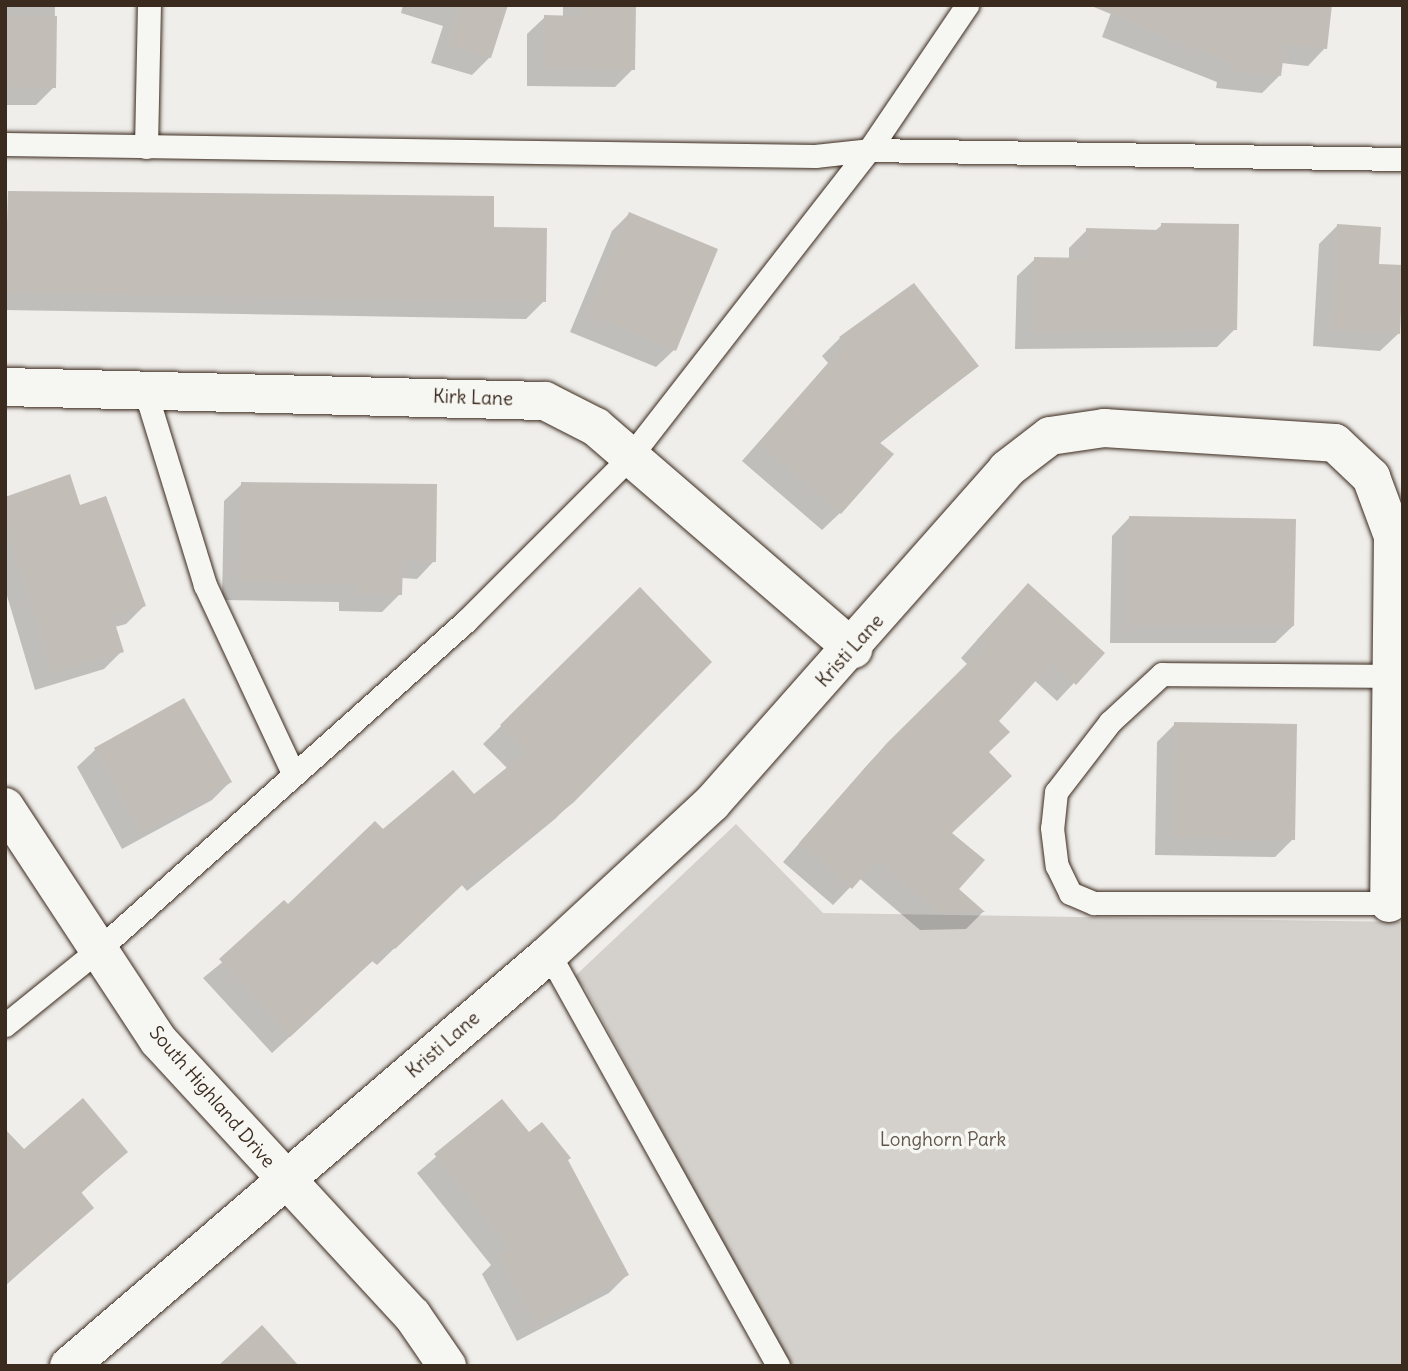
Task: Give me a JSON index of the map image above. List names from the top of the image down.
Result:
{
  "streets": {
    "street": ["Kirk Lane", "Kristi Lane", "South Highland Drive"]
  },
  "crossings": [
    ["Kirk Lane", "Kristi Lane"],
    ["Kristi Lane", "South Highland Drive"]
  ],
  "parks": ["Longhorn Park"]
}
